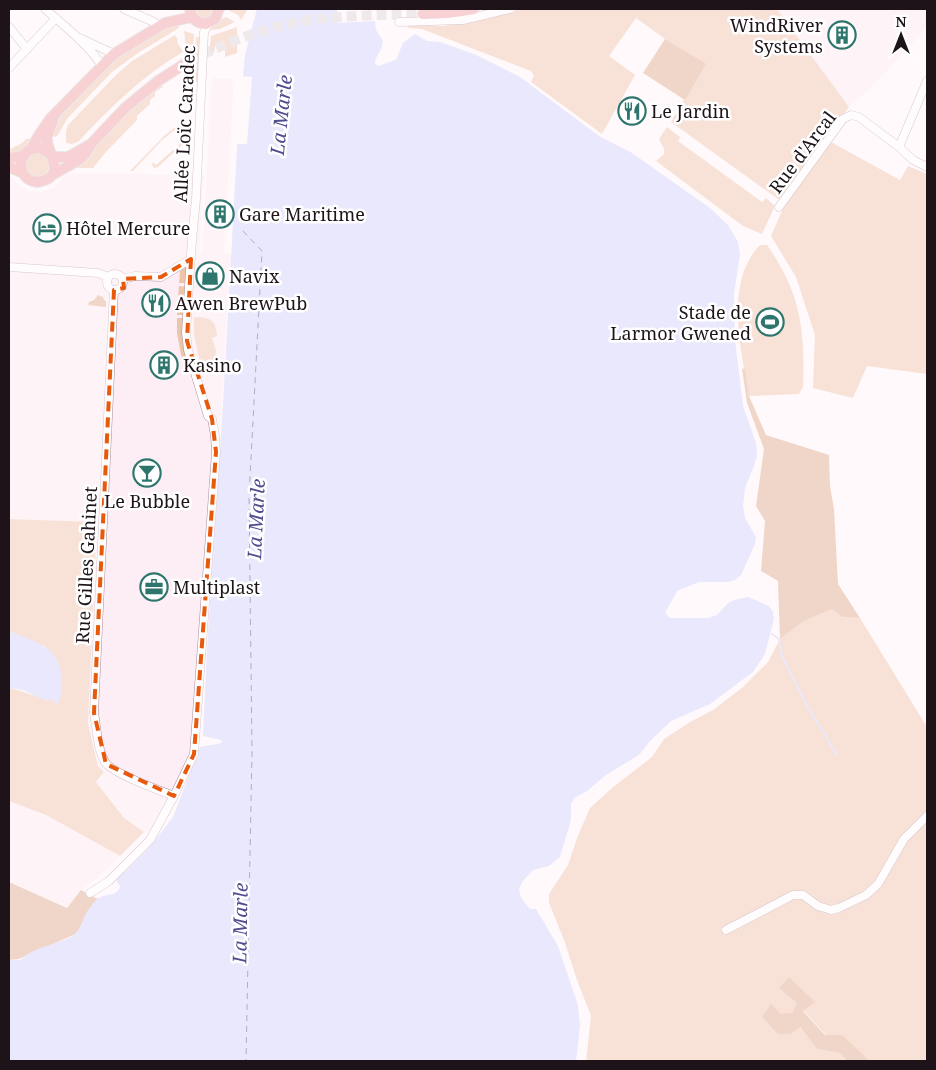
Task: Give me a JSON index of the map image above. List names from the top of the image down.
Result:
{
  "streets": {
    "street": ["Allée Loïc Caradec", "Rue d'Arcal", "Rue Gilles Gahinet"]
  },
  "crossings": [
    ["Allée Loïc Caradec", "Rue Gilles Gahinet"]
  ],
  "water": ["La Marle"],
  "places": {
    "building": ["WindRiver Systems", "Gare Maritime", "Kasino"],
    "restaurant": ["Le Jardin", "Awen BrewPub"],
    "hotel": ["Hôtel Mercure"],
    "shop": ["Navix"],
    "sports": ["Stade de Larmor Gwened"],
    "bar": ["Le Bubble"],
    "office": ["Multiplast"]
  },
  "north": "top"
}
